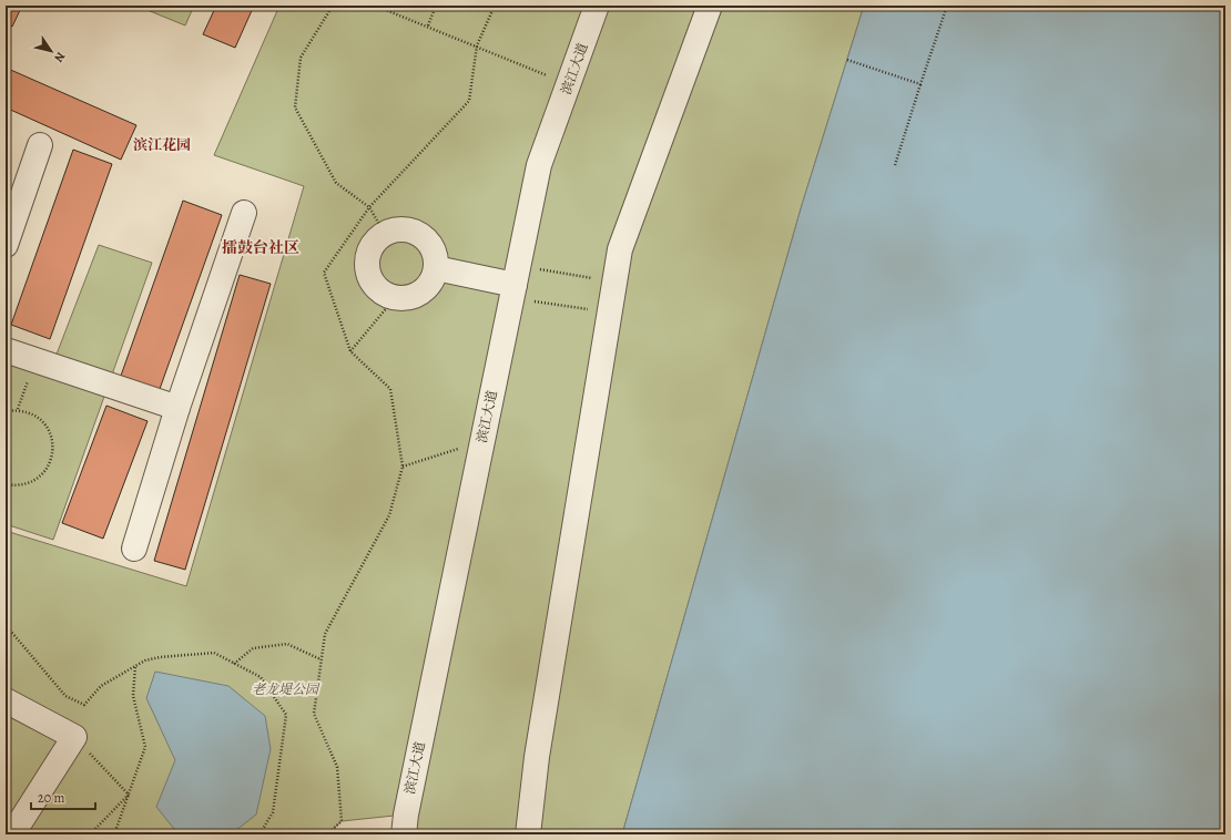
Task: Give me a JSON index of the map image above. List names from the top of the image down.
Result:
{
  "streets": {
    "street": ["滨江大道"]
  },
  "districts": ["滨江花园", "擂鼓台社区"],
  "parks": ["老龙堤公园"],
  "scale_bar": "20 m",
  "north": "bottom right"
}
